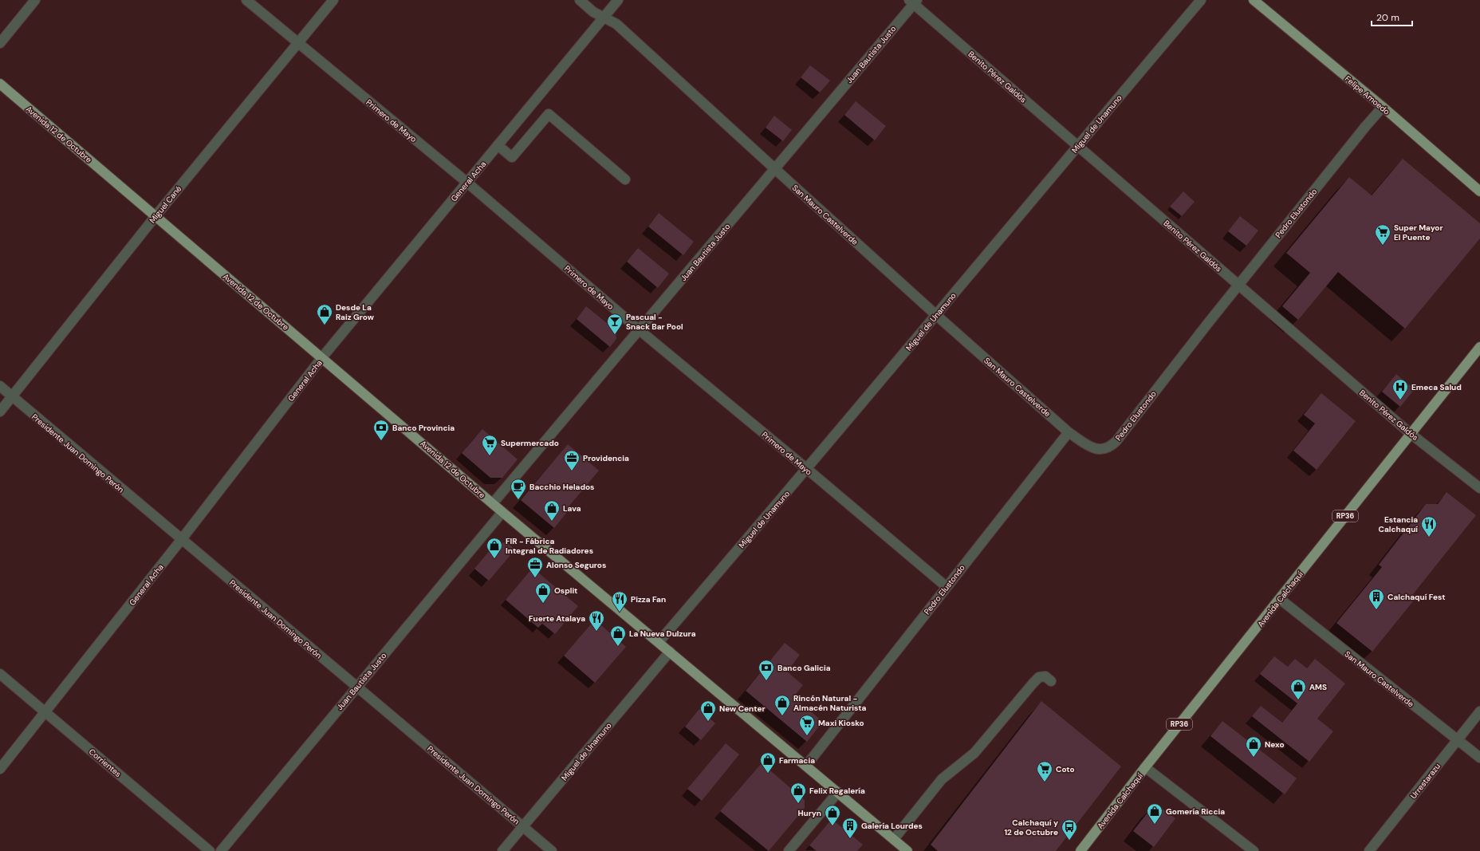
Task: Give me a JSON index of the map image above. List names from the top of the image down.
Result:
{
  "streets": {
    "main road": [
      "Felipe Amoedo",
      "Avenida 12 de Octubre",
      "RP36",
      "Avenida Calchaquí"
    ],
    "street": [
      "Juan Bautista Justo",
      "Benito Pérez Galdós",
      "Primero de Mayo",
      "Miguel de Unamuno",
      "General Acha",
      "Miguel Cané",
      "Pedro Elustondo",
      "San Mauro Castelverde",
      "Presidente Juan Domingo Perón",
      "Corrientes",
      "Urrestarazu"
    ]
  },
  "crossings": [
    ["Juan Bautista Justo", "Benito Pérez Galdós"],
    ["Juan Bautista Justo", "Primero de Mayo"],
    ["Juan Bautista Justo", "Avenida 12 de Octubre"],
    ["Juan Bautista Justo", "San Mauro Castelverde"],
    ["Juan Bautista Justo", "Presidente Juan Domingo Perón"],
    ["Benito Pérez Galdós", "Miguel de Unamuno"],
    ["Benito Pérez Galdós", "Pedro Elustondo"],
    ["Benito Pérez Galdós", "Avenida Calchaquí"],
    ["Felipe Amoedo", "Pedro Elustondo"],
    ["Primero de Mayo", "Miguel de Unamuno"],
    ["Primero de Mayo", "General Acha"],
    ["Primero de Mayo", "Miguel Cané"],
    ["Primero de Mayo", "Pedro Elustondo"],
    ["Miguel de Unamuno", "Avenida 12 de Octubre"],
    ["Miguel de Unamuno", "San Mauro Castelverde"],
    ["Miguel de Unamuno", "Presidente Juan Domingo Perón"],
    ["Avenida 12 de Octubre", "General Acha"],
    ["Avenida 12 de Octubre", "Miguel Cané"],
    ["Avenida 12 de Octubre", "Pedro Elustondo"],
    ["General Acha", "San Mauro Castelverde"],
    ["General Acha", "Presidente Juan Domingo Perón"],
    ["General Acha", "Corrientes"],
    ["Miguel Cané", "Presidente Juan Domingo Perón"],
    ["Pedro Elustondo", "San Mauro Castelverde"],
    ["San Mauro Castelverde", "Avenida Calchaquí"],
    ["San Mauro Castelverde", "Urrestarazu"]
  ],
  "places": {
    "supermarket": [
      "Super Mayor El Puente",
      "Supermercado",
      "Maxi Kiosko",
      "Coto"
    ],
    "shop": [
      "Desde La Raiz Grow",
      "Lava",
      "FIR - Fábrica Integral de Radiadores",
      "Osplit",
      "La Nueva Dulzura",
      "AMS",
      "Rincón Natural - Almacén Naturista",
      "New Center",
      "Nexo",
      "Farmacia",
      "Felix Regalería",
      "Gomería Riccia",
      "Huryn"
    ],
    "bar": ["Pascual - Snack Bar Pool"],
    "hospital": ["Emeca Salud"],
    "bank": ["Banco Provincia", "Banco Galicia"],
    "office": ["Providencia", "Alonso Seguros"],
    "cafe": ["Bacchio Helados"],
    "restaurant": ["Estancia Calchaquí", "Pizza Fan", "Fuerte Atalaya"],
    "building": ["Calchaquí Fest", "Galería Lourdes"],
    "bus stop": ["Calchaquí y 12 de Octubre"]
  },
  "scale_bar": "20 m"
}
